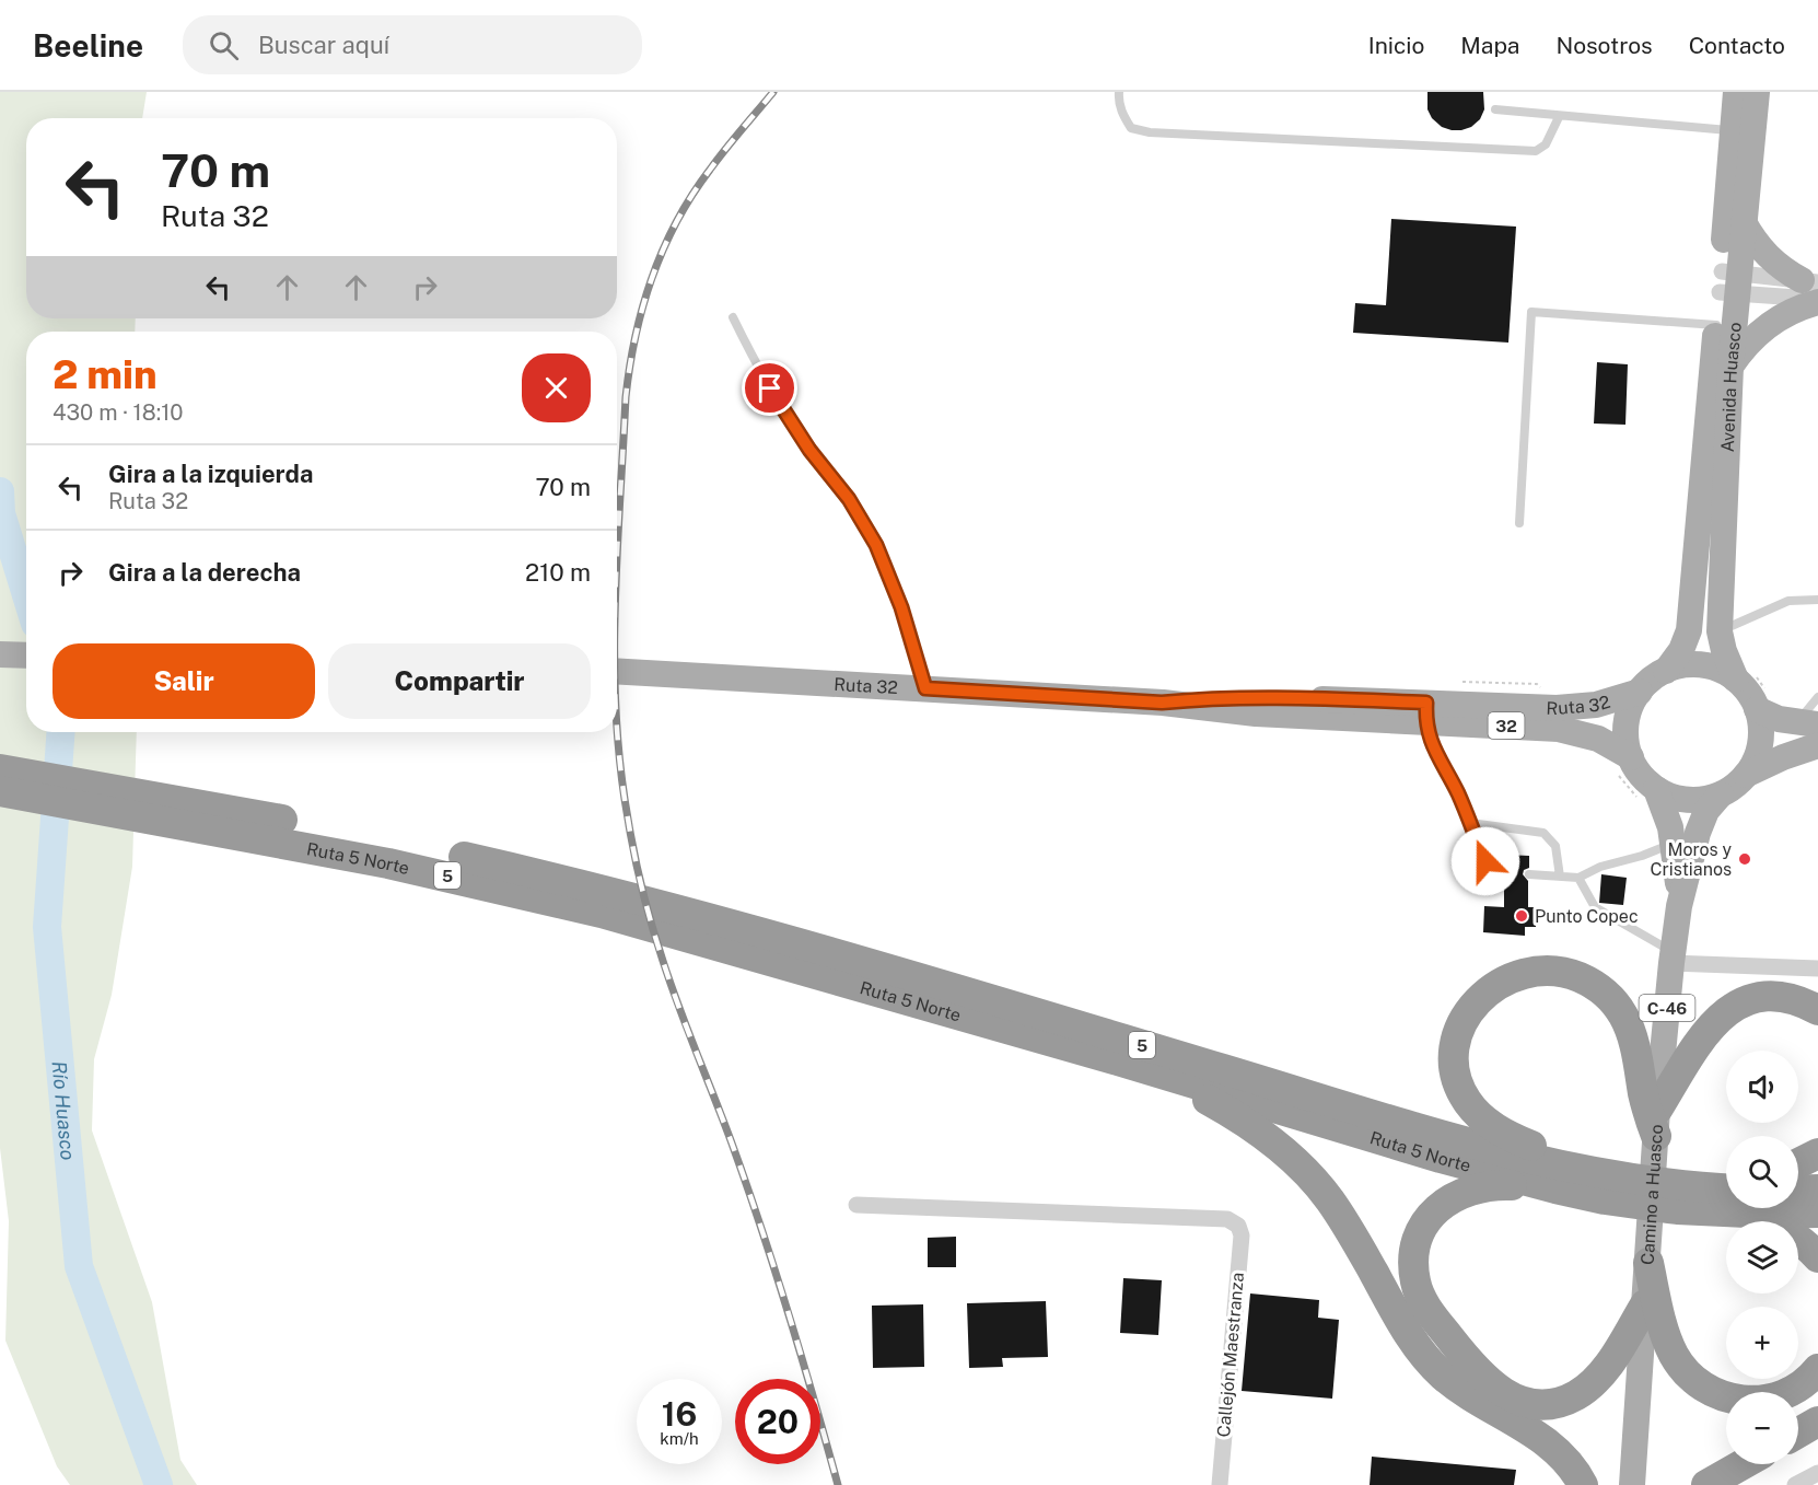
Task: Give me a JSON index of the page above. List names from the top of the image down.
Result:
{
  "streets": {
    "highway": ["Ruta 5 Norte", "5"],
    "main road": [
      "Avenida Huasco",
      "Ruta 32",
      "32",
      "C-46",
      "Camino a Huasco"
    ],
    "street": ["Callejón Maestranza"]
  },
  "crossings": [
    ["Avenida Huasco", "Ruta 32"],
    ["Avenida Huasco", "32"],
    ["Avenida Huasco", "Camino a Huasco"],
    ["Ruta 32", "32"],
    ["Ruta 32", "Camino a Huasco"],
    ["32", "Camino a Huasco"]
  ],
  "water": ["Río Huasco"],
  "places": ["Moros y Cristianos", "Punto Copec"],
  "page": {
    "header": "Beeline",
    "search": "Buscar aquí",
    "nav": [
      "Inicio",
      "Mapa",
      "Nosotros",
      "Contacto"
    ],
    "turn": ["70 m", "Ruta 32"],
    "heading": ["2 min", "430 m · 18:10"],
    "list": [
      {
        "name": "Gira a la izquierda",
        "note": "Ruta 32",
        "value": "70 m"
      },
      {
        "name": "Gira a la derecha",
        "value": "210 m"
      }
    ],
    "buttons": ["Salir", "Compartir"],
    "map_buttons": ["+", "−"],
    "speed": "16 km/h",
    "limit": "20"
  }
}
